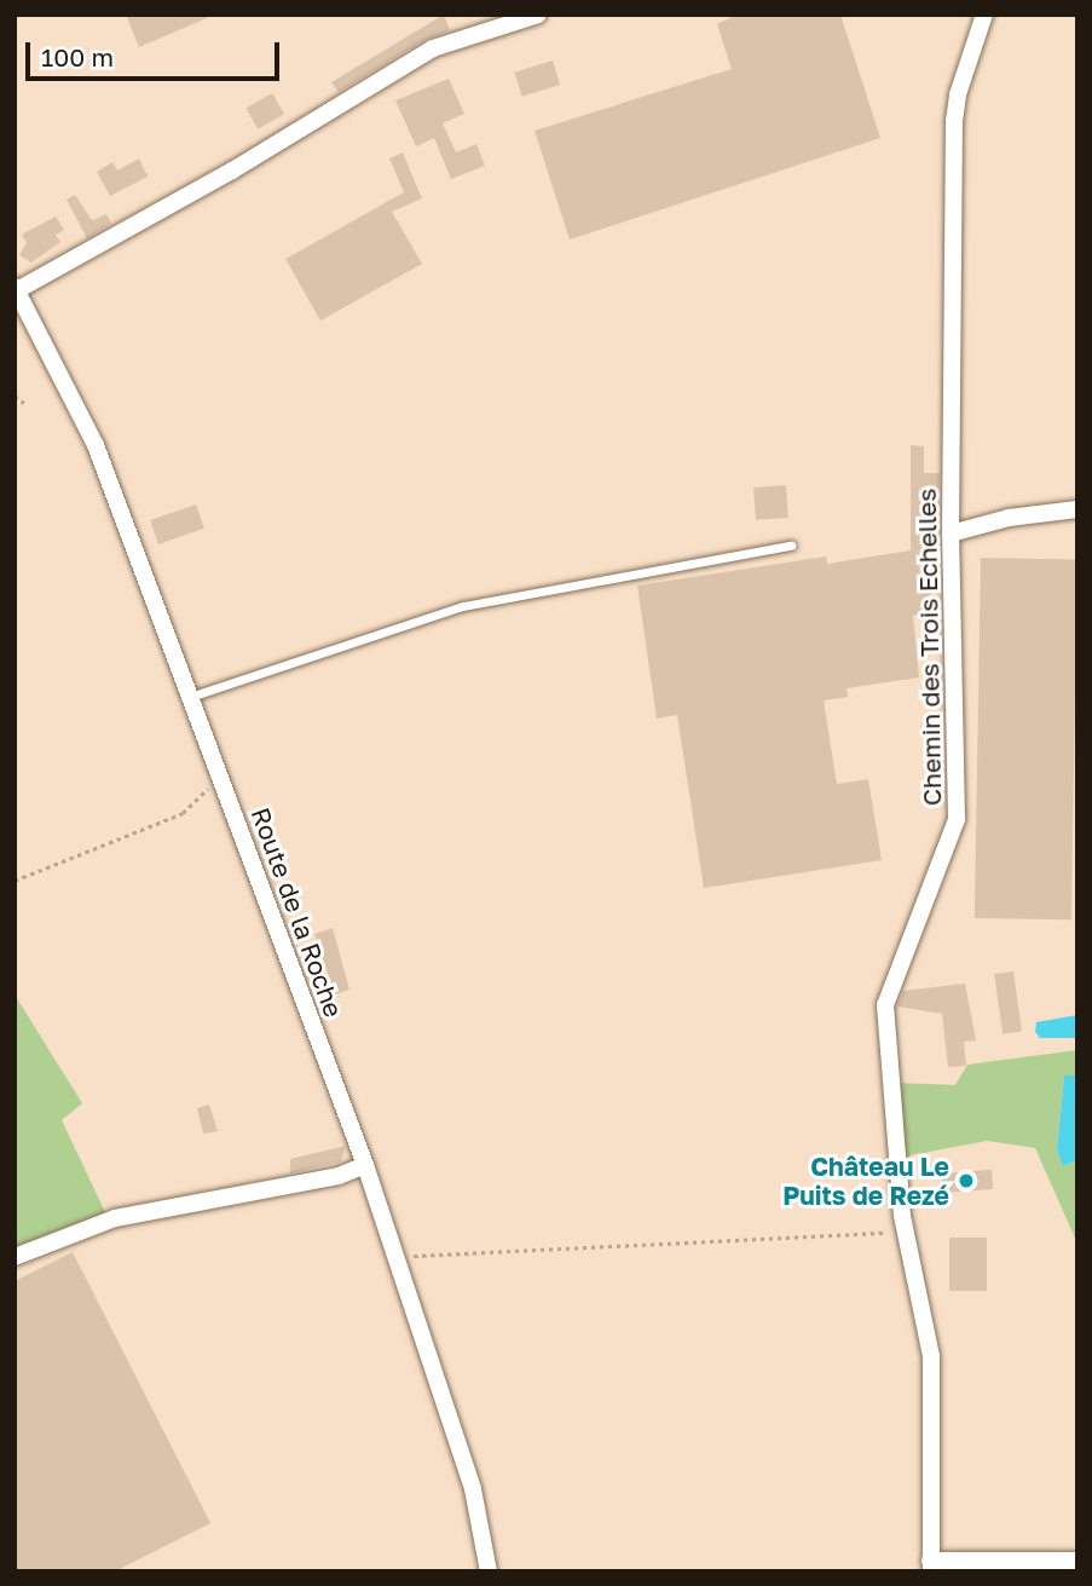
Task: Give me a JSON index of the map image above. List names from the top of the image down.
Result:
{
  "streets": {
    "street": ["Chemin des Trois Echelles", "Route de la Roche"]
  },
  "places": ["Château Le Puits de Rezé"],
  "scale_bar": "100 m"
}
